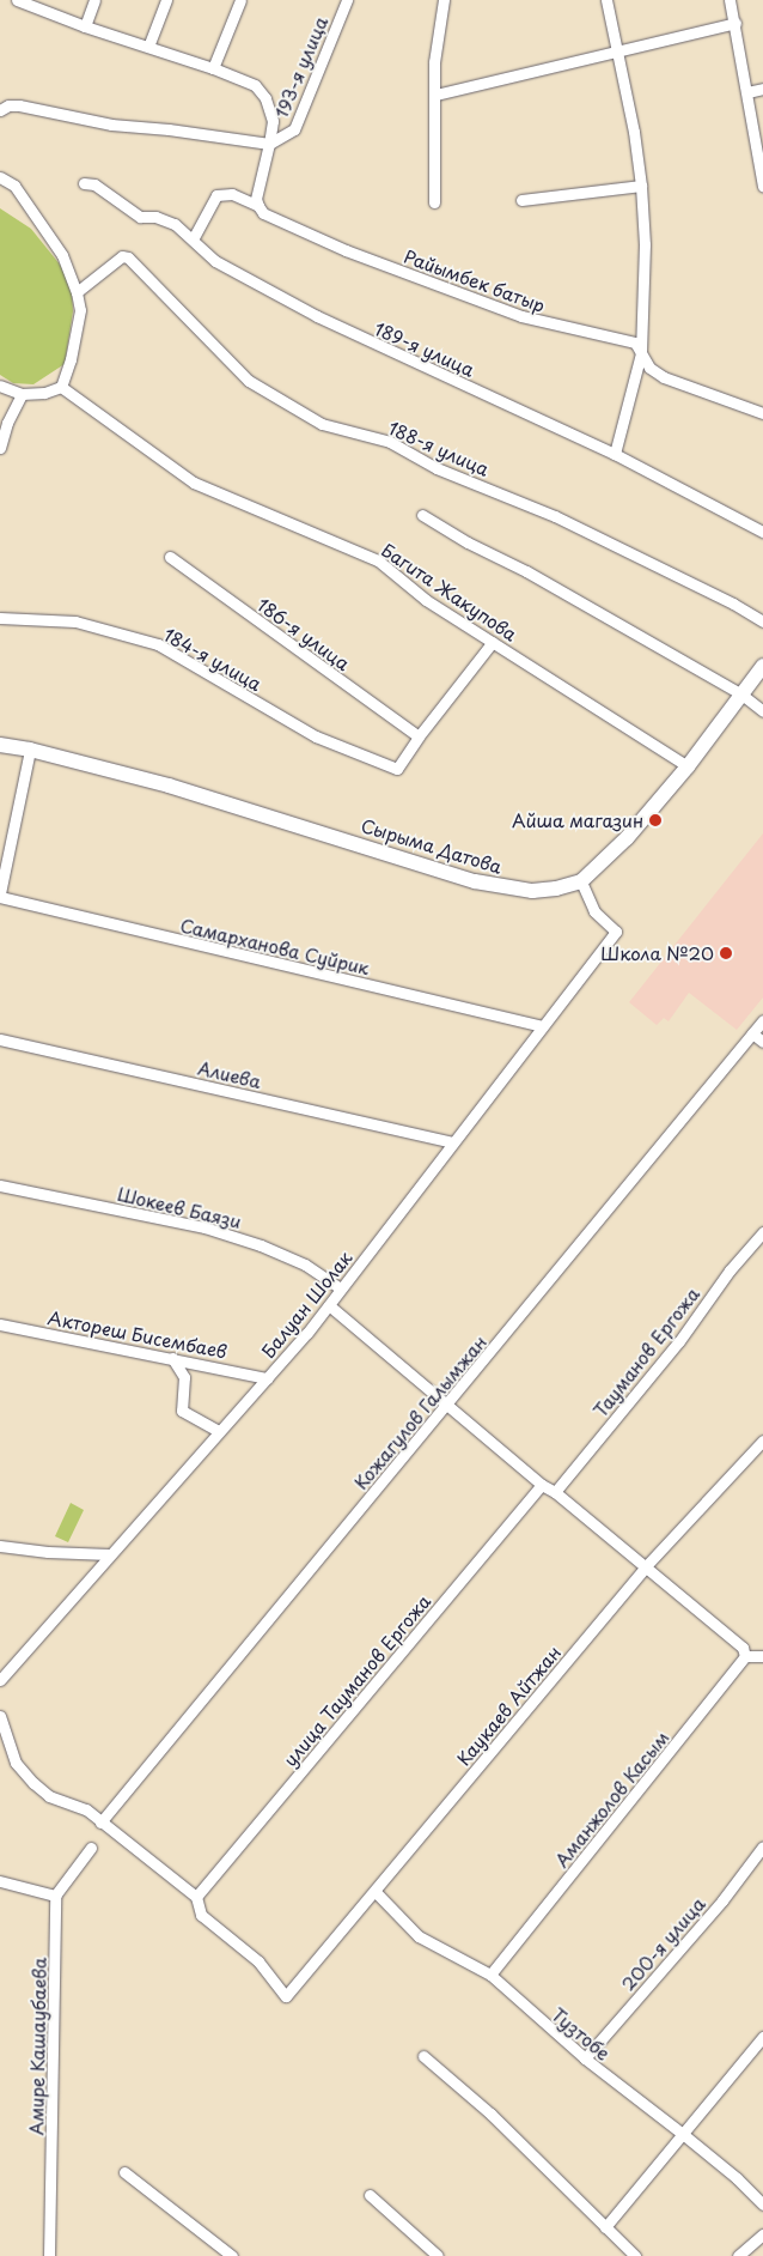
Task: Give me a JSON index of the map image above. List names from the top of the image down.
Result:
{
  "streets": {
    "street": [
      "193-я улица",
      "Райымбек батыр",
      "189-я улица",
      "188-я улица",
      "Багита Жакупова",
      "186-я улица",
      "184-я улица",
      "Сырыма Датова",
      "Самарханова Суйрик",
      "Алиева",
      "Шокеев Баязи",
      "Балуан Шолак",
      "Актореш Бисембаев",
      "Тауманов Ергожа",
      "Кожагулов Галымжан",
      "улица Тауманов Ергожа",
      "Каукаев Айтжан",
      "Аманжолов Касым",
      "200-я улица",
      "Тузтобе",
      "Амире Кашаубаева"
    ]
  },
  "crossings": [
    ["Райымбек батыр", "189-я улица"],
    ["Багита Жакупова", "Сырыма Датова"],
    ["186-я улица", "184-я улица"],
    ["Сырыма Датова", "Балуан Шолак"],
    ["Самарханова Суйрик", "Балуан Шолак"],
    ["Алиева", "Балуан Шолак"],
    ["Шокеев Баязи", "Балуан Шолак"],
    ["Балуан Шолак", "Актореш Бисембаев"],
    ["улица Тауманов Ергожа", "Каукаев Айтжан"],
    ["Каукаев Айтжан", "Тузтобе"],
    ["Аманжолов Касым", "Тузтобе"],
    ["200-я улица", "Тузтобе"]
  ],
  "places": ["Айша магазин", "Школа №20"]
}
